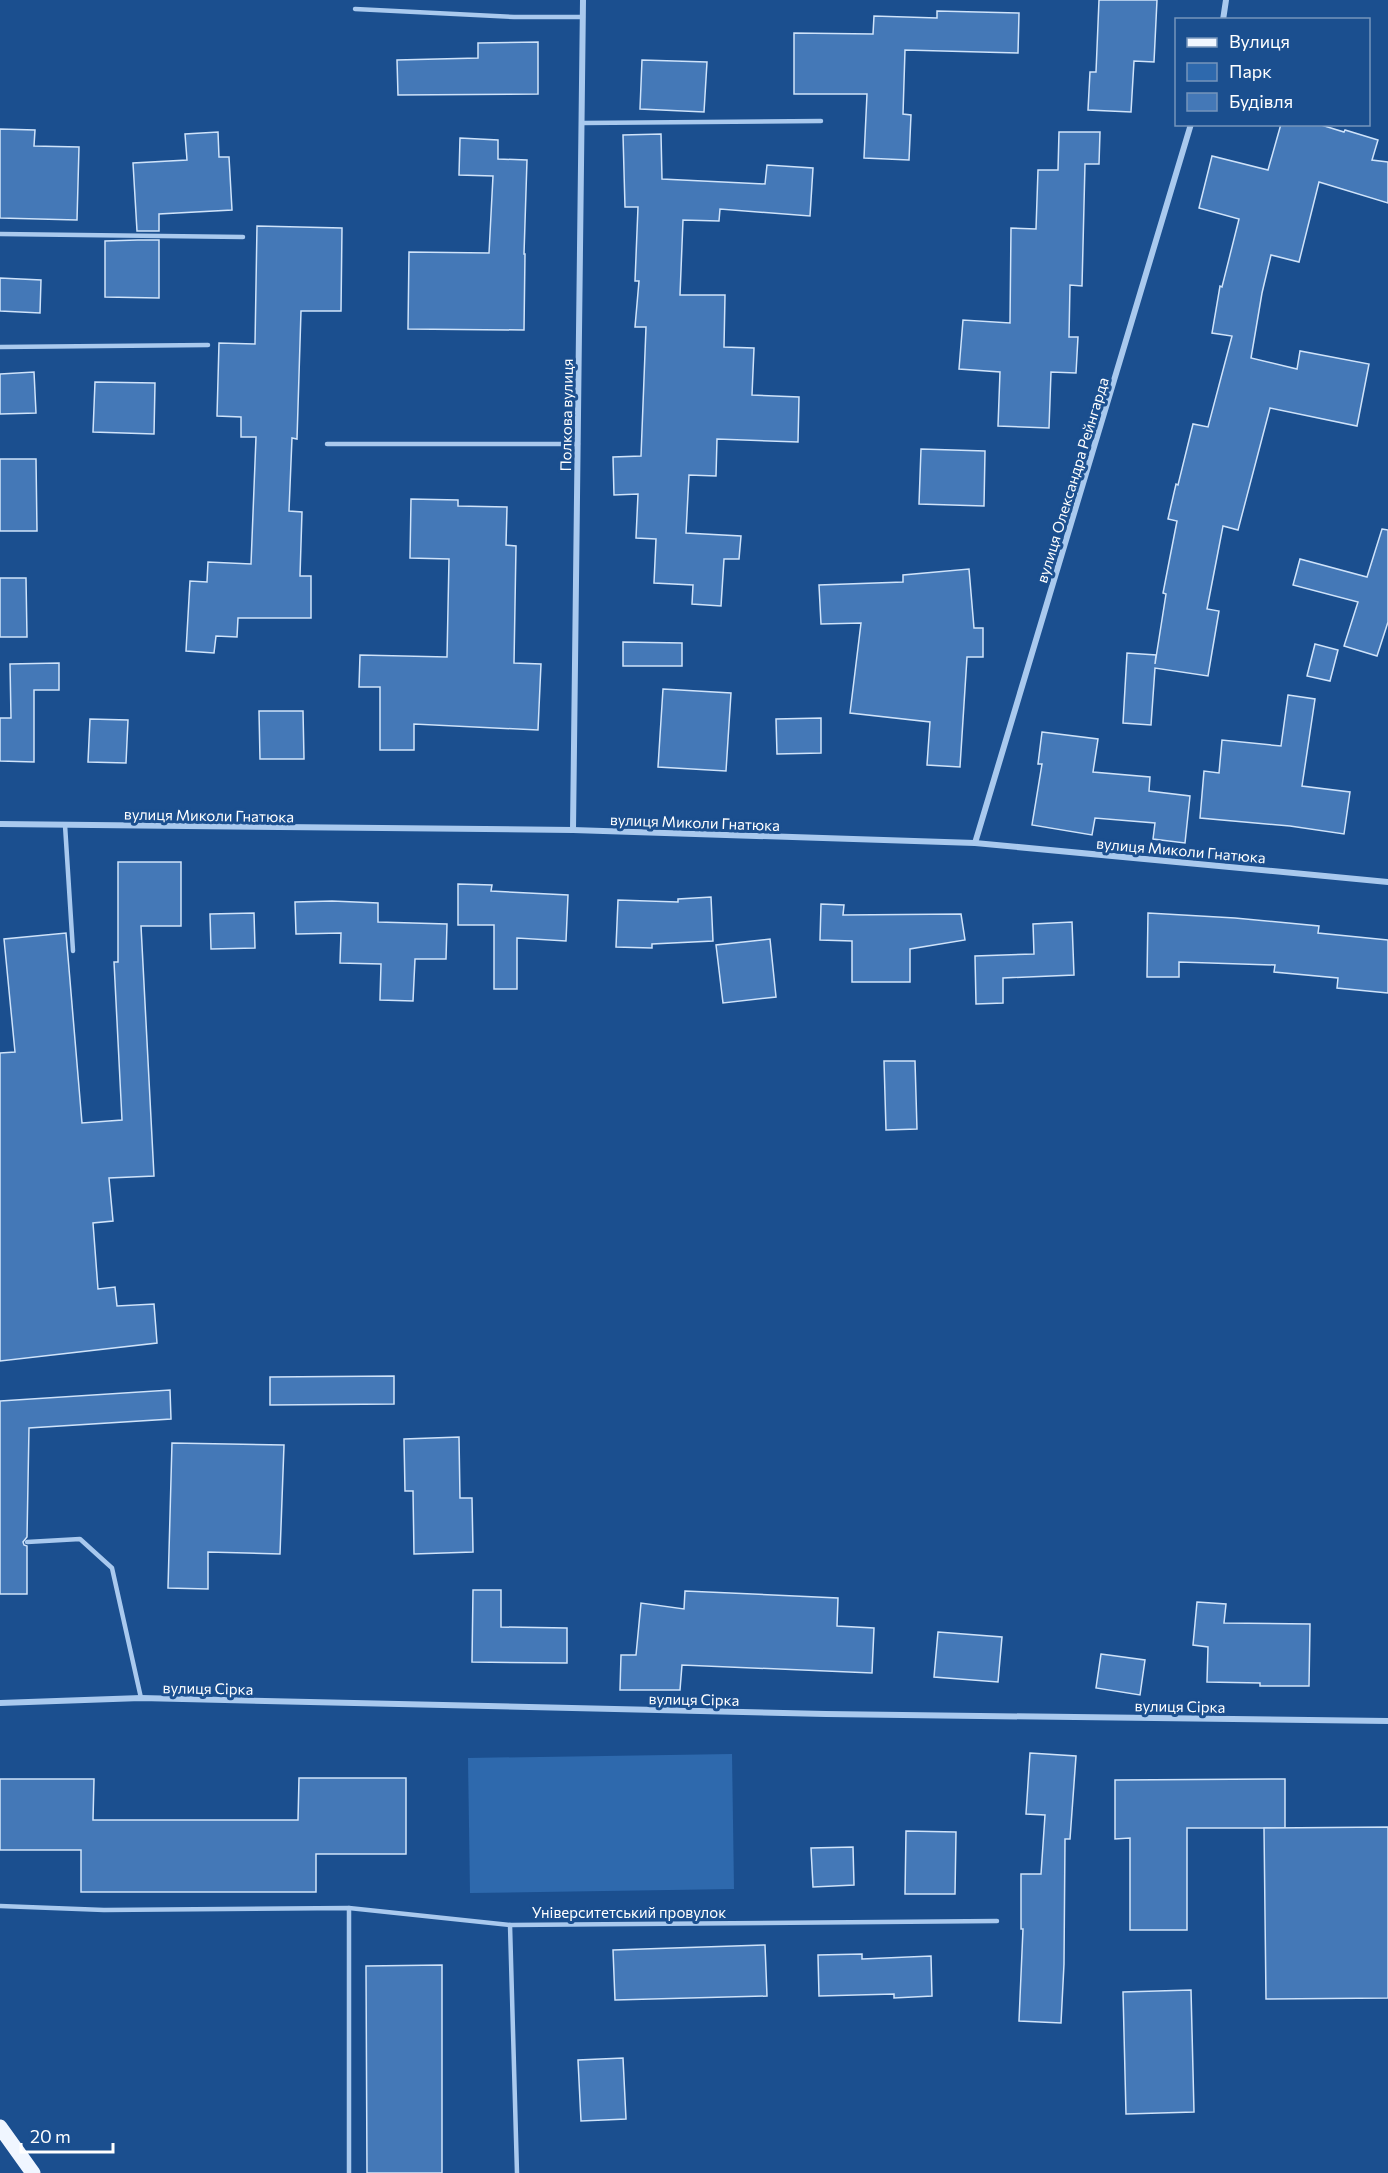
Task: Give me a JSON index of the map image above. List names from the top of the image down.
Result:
{
  "streets": {
    "street": [
      "Полкова вулиця",
      "вулиця Олександра Рейнгарда",
      "вулиця Миколи Гнатюка",
      "вулиця Сірка"
    ],
    "lane": ["Університетський провулок"]
  },
  "crossings": [
    ["Полкова вулиця", "вулиця Миколи Гнатюка"],
    ["вулиця Олександра Рейнгарда", "вулиця Миколи Гнатюка"]
  ],
  "legend": ["Вулиця", "Парк", "Будівля"],
  "scale_bar": "20 m"
}
